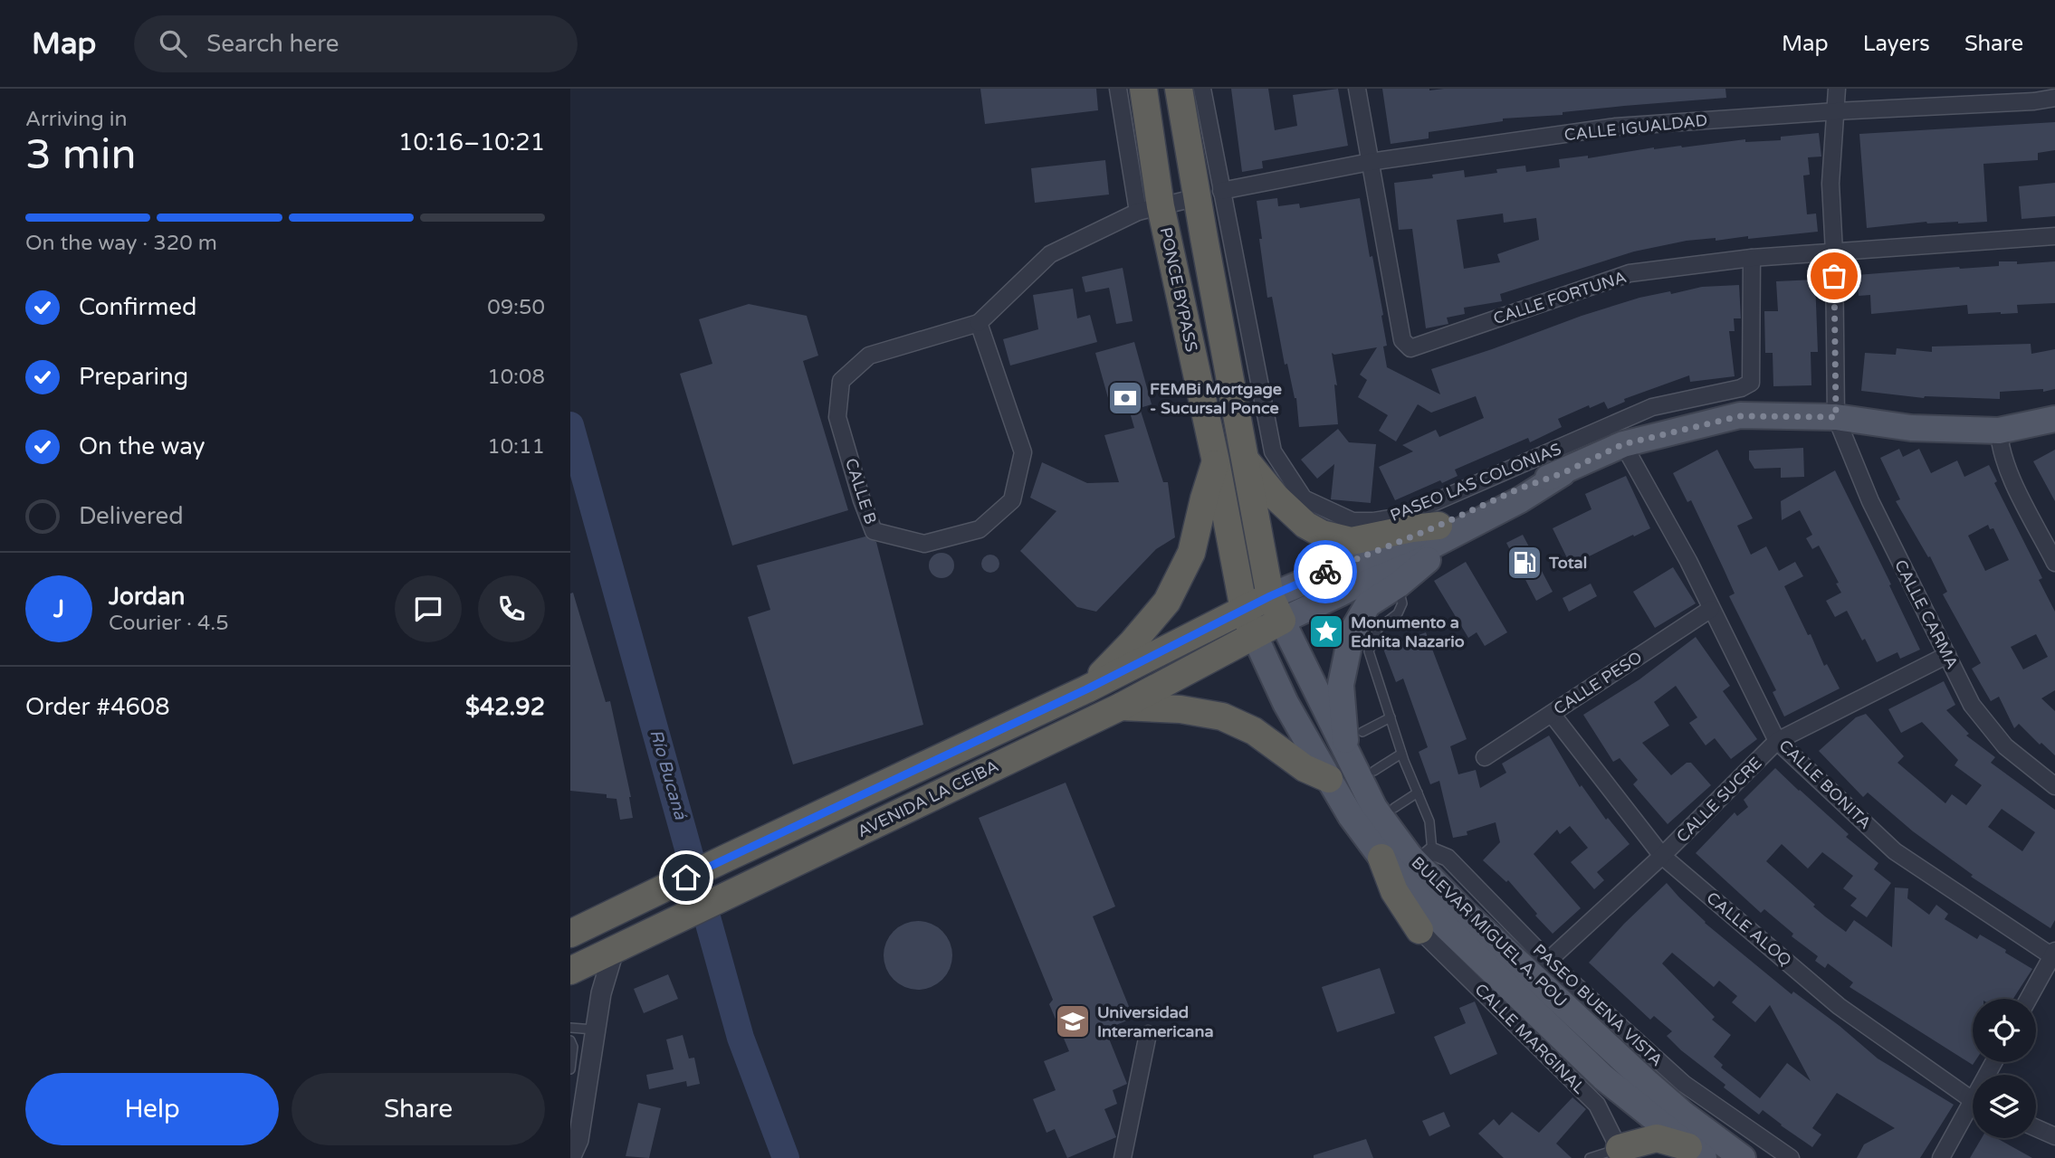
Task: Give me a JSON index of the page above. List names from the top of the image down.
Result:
{
  "streets": {
    "highway": ["PONCE BYPASS", "AVENIDA LA CEIBA"],
    "main road": ["BULEVAR MIGUEL A. POU"],
    "street": [
      "CALLE IGUALDAD",
      "CALLE FORTUNA",
      "PASEO LAS COLONIAS",
      "CALLE B",
      "CALLE CARMA",
      "CALLE PESO",
      "CALLE BONITA",
      "CALLE SUCRE",
      "CALLE ALOQ",
      "PASEO BUENA VISTA",
      "CALLE MARGINAL"
    ]
  },
  "crossings": [
    ["CALLE IGUALDAD", "PONCE BYPASS"],
    ["CALLE IGUALDAD", "CALLE FORTUNA"],
    ["CALLE IGUALDAD", "PASEO LAS COLONIAS"],
    ["CALLE IGUALDAD", "CALLE B"],
    ["PONCE BYPASS", "PASEO LAS COLONIAS"],
    ["PONCE BYPASS", "CALLE B"],
    ["PONCE BYPASS", "AVENIDA LA CEIBA"],
    ["PONCE BYPASS", "BULEVAR MIGUEL A. POU"],
    ["CALLE FORTUNA", "PASEO LAS COLONIAS"],
    ["PASEO LAS COLONIAS", "CALLE B"],
    ["CALLE CARMA", "CALLE SUCRE"],
    ["CALLE PESO", "CALLE BONITA"],
    ["CALLE PESO", "CALLE ALOQ"],
    ["CALLE BONITA", "CALLE SUCRE"],
    ["AVENIDA LA CEIBA", "BULEVAR MIGUEL A. POU"],
    ["CALLE SUCRE", "CALLE ALOQ"],
    ["CALLE SUCRE", "PASEO BUENA VISTA"],
    ["BULEVAR MIGUEL A. POU", "PASEO BUENA VISTA"]
  ],
  "water": ["Río Bucaná"],
  "places": {
    "bank": ["FEMBi Mortgage - Sucursal Ponce"],
    "fuel station": ["Total"],
    "place": ["Monumento a Ednita Nazario"],
    "school or university": ["Universidad Interamericana"]
  },
  "page": {
    "header": "Map",
    "search": "Search here",
    "nav": ["Map", "Layers", "Share"],
    "heading": ["3 min", "Arriving in", "10:16–10:21"],
    "panel": [
      "Jordan",
      "Courier · 4.5",
      "Order #4608",
      "$42.92"
    ],
    "bar": "On the way · 320 m",
    "list": [
      ["Confirmed", "09:50"],
      ["Preparing", "10:08"],
      ["On the way", "10:11"],
      "Delivered"
    ],
    "round": "J",
    "buttons": ["Help", "Share"]
  }
}
